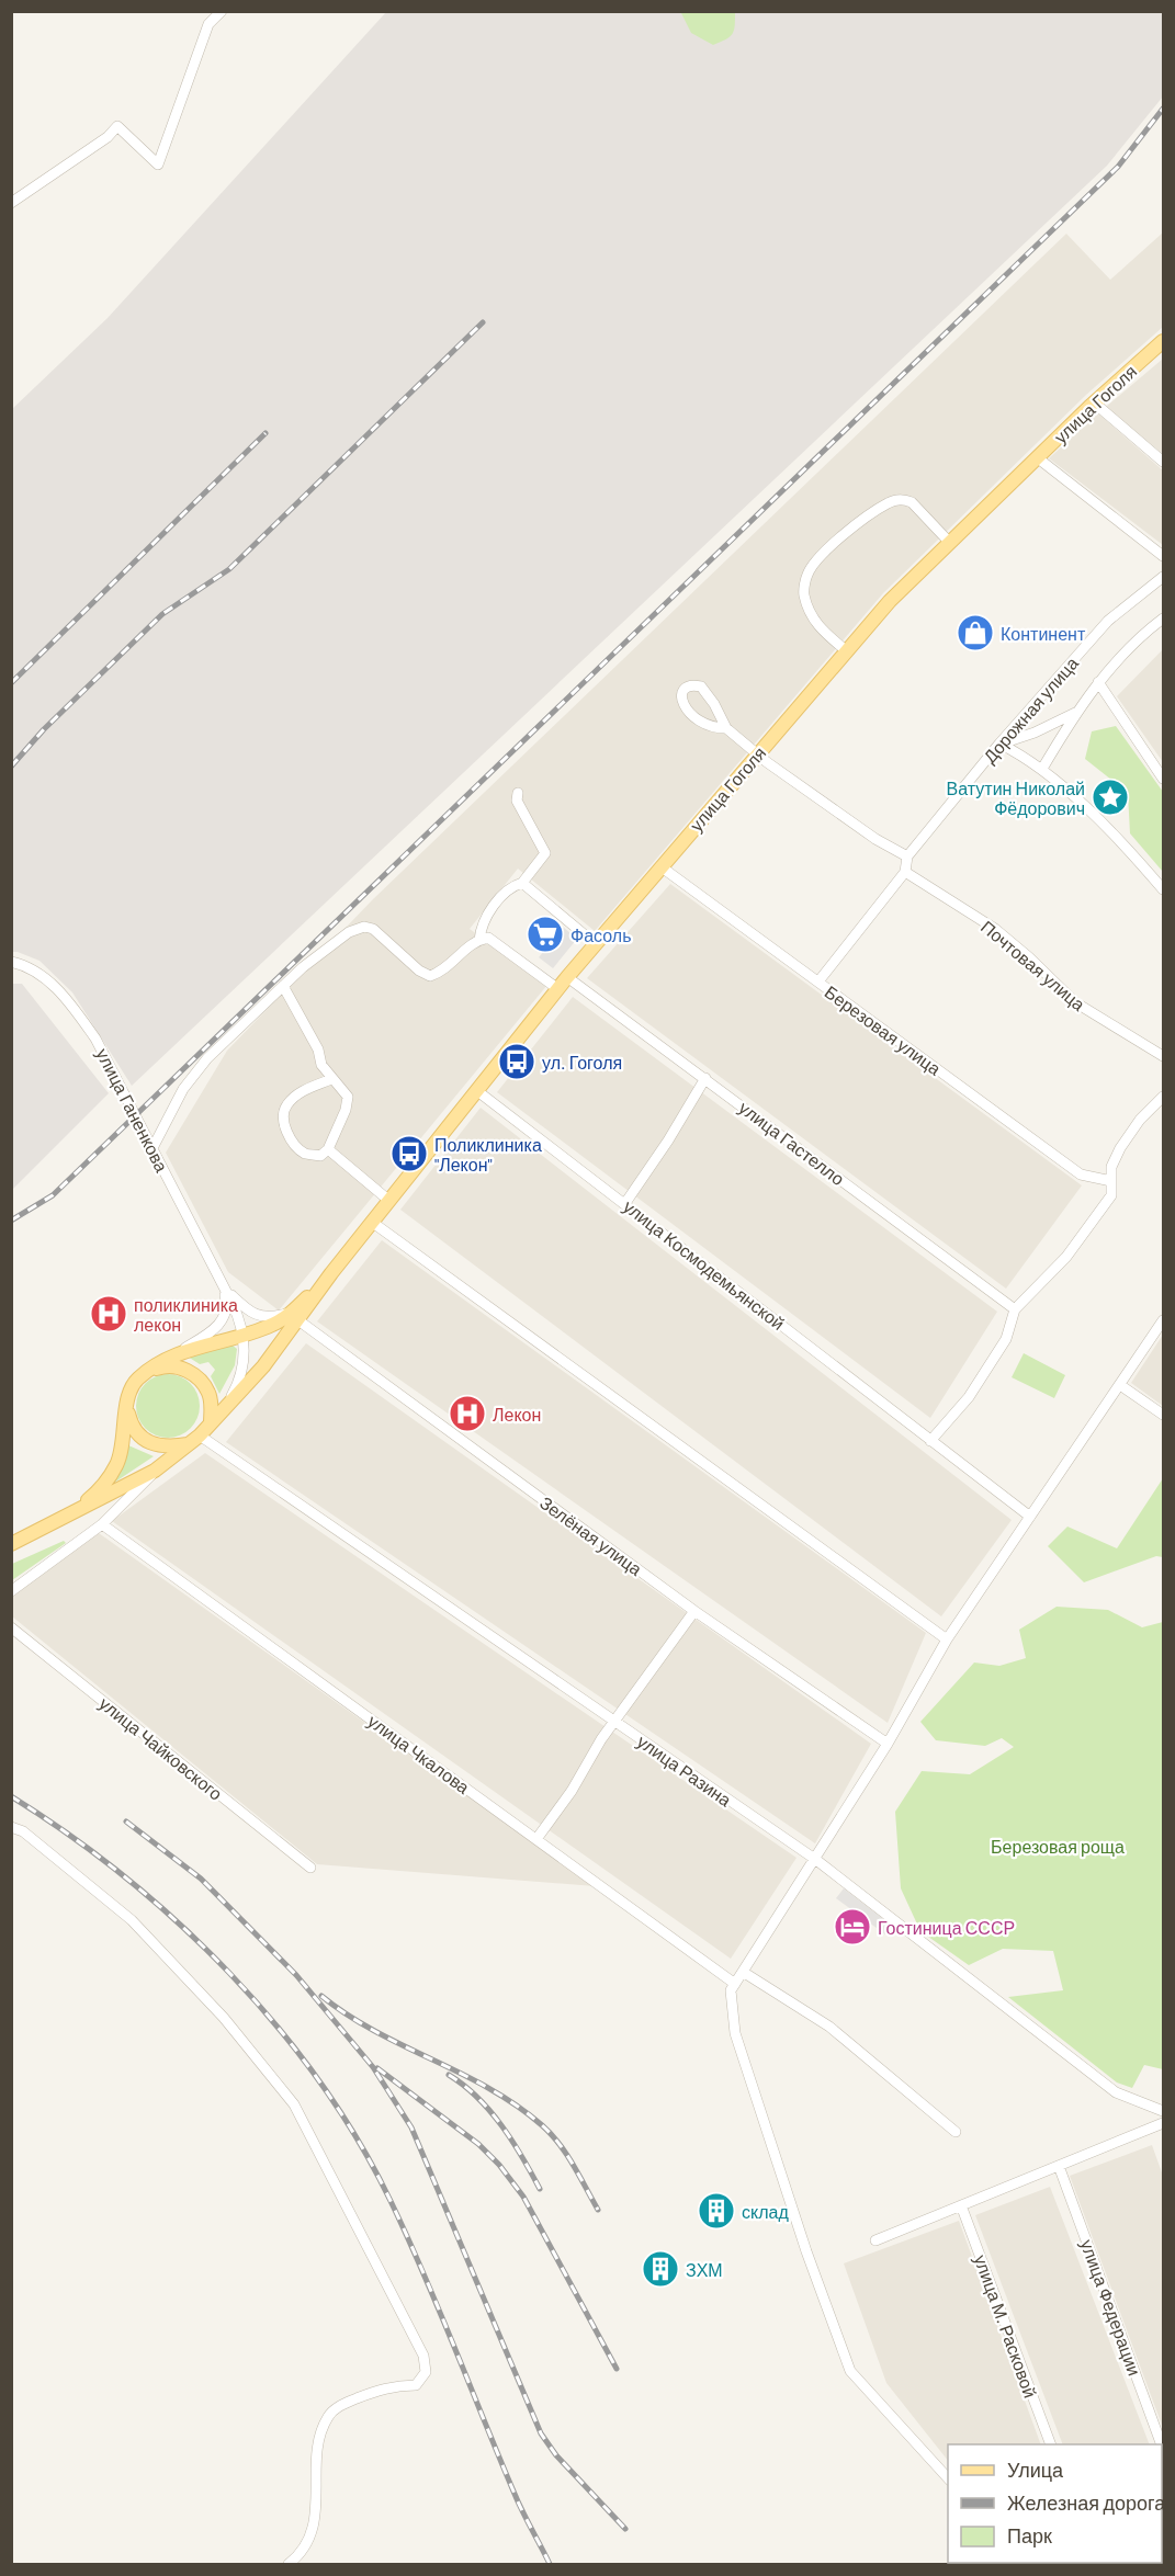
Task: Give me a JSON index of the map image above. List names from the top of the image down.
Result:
{
  "streets": {
    "main road": ["улица Гоголя"],
    "street": [
      "Дорожная улица",
      "Почтовая улица",
      "Березовая улица",
      "улица Ганенкова",
      "улица Гастелло",
      "улица Космодемьянской",
      "Зелёная улица",
      "улица Чайковского",
      "улица Чкалова",
      "улица Разина",
      "улица Федерации",
      "улица М. Расковой"
    ]
  },
  "crossings": [
    ["улица Гоголя", "Березовая улица"],
    ["улица Гоголя", "улица Гастелло"],
    ["улица Гоголя", "улица Космодемьянской"],
    ["улица Гоголя", "Зелёная улица"]
  ],
  "parks": ["Березовая роща"],
  "places": {
    "shop": ["Континент"],
    "place": ["Ватутин Николай Фёдорович"],
    "supermarket": ["Фасоль"],
    "bus stop": ["ул. Гоголя", "Поликлиника \"Лекон\""],
    "hospital": ["поликлиника лекон", "Лекон"],
    "hotel": ["Гостиница СССР"],
    "building": ["склад", "ЗХМ"]
  },
  "legend": ["Улица", "Железная дорога", "Парк"]
}
